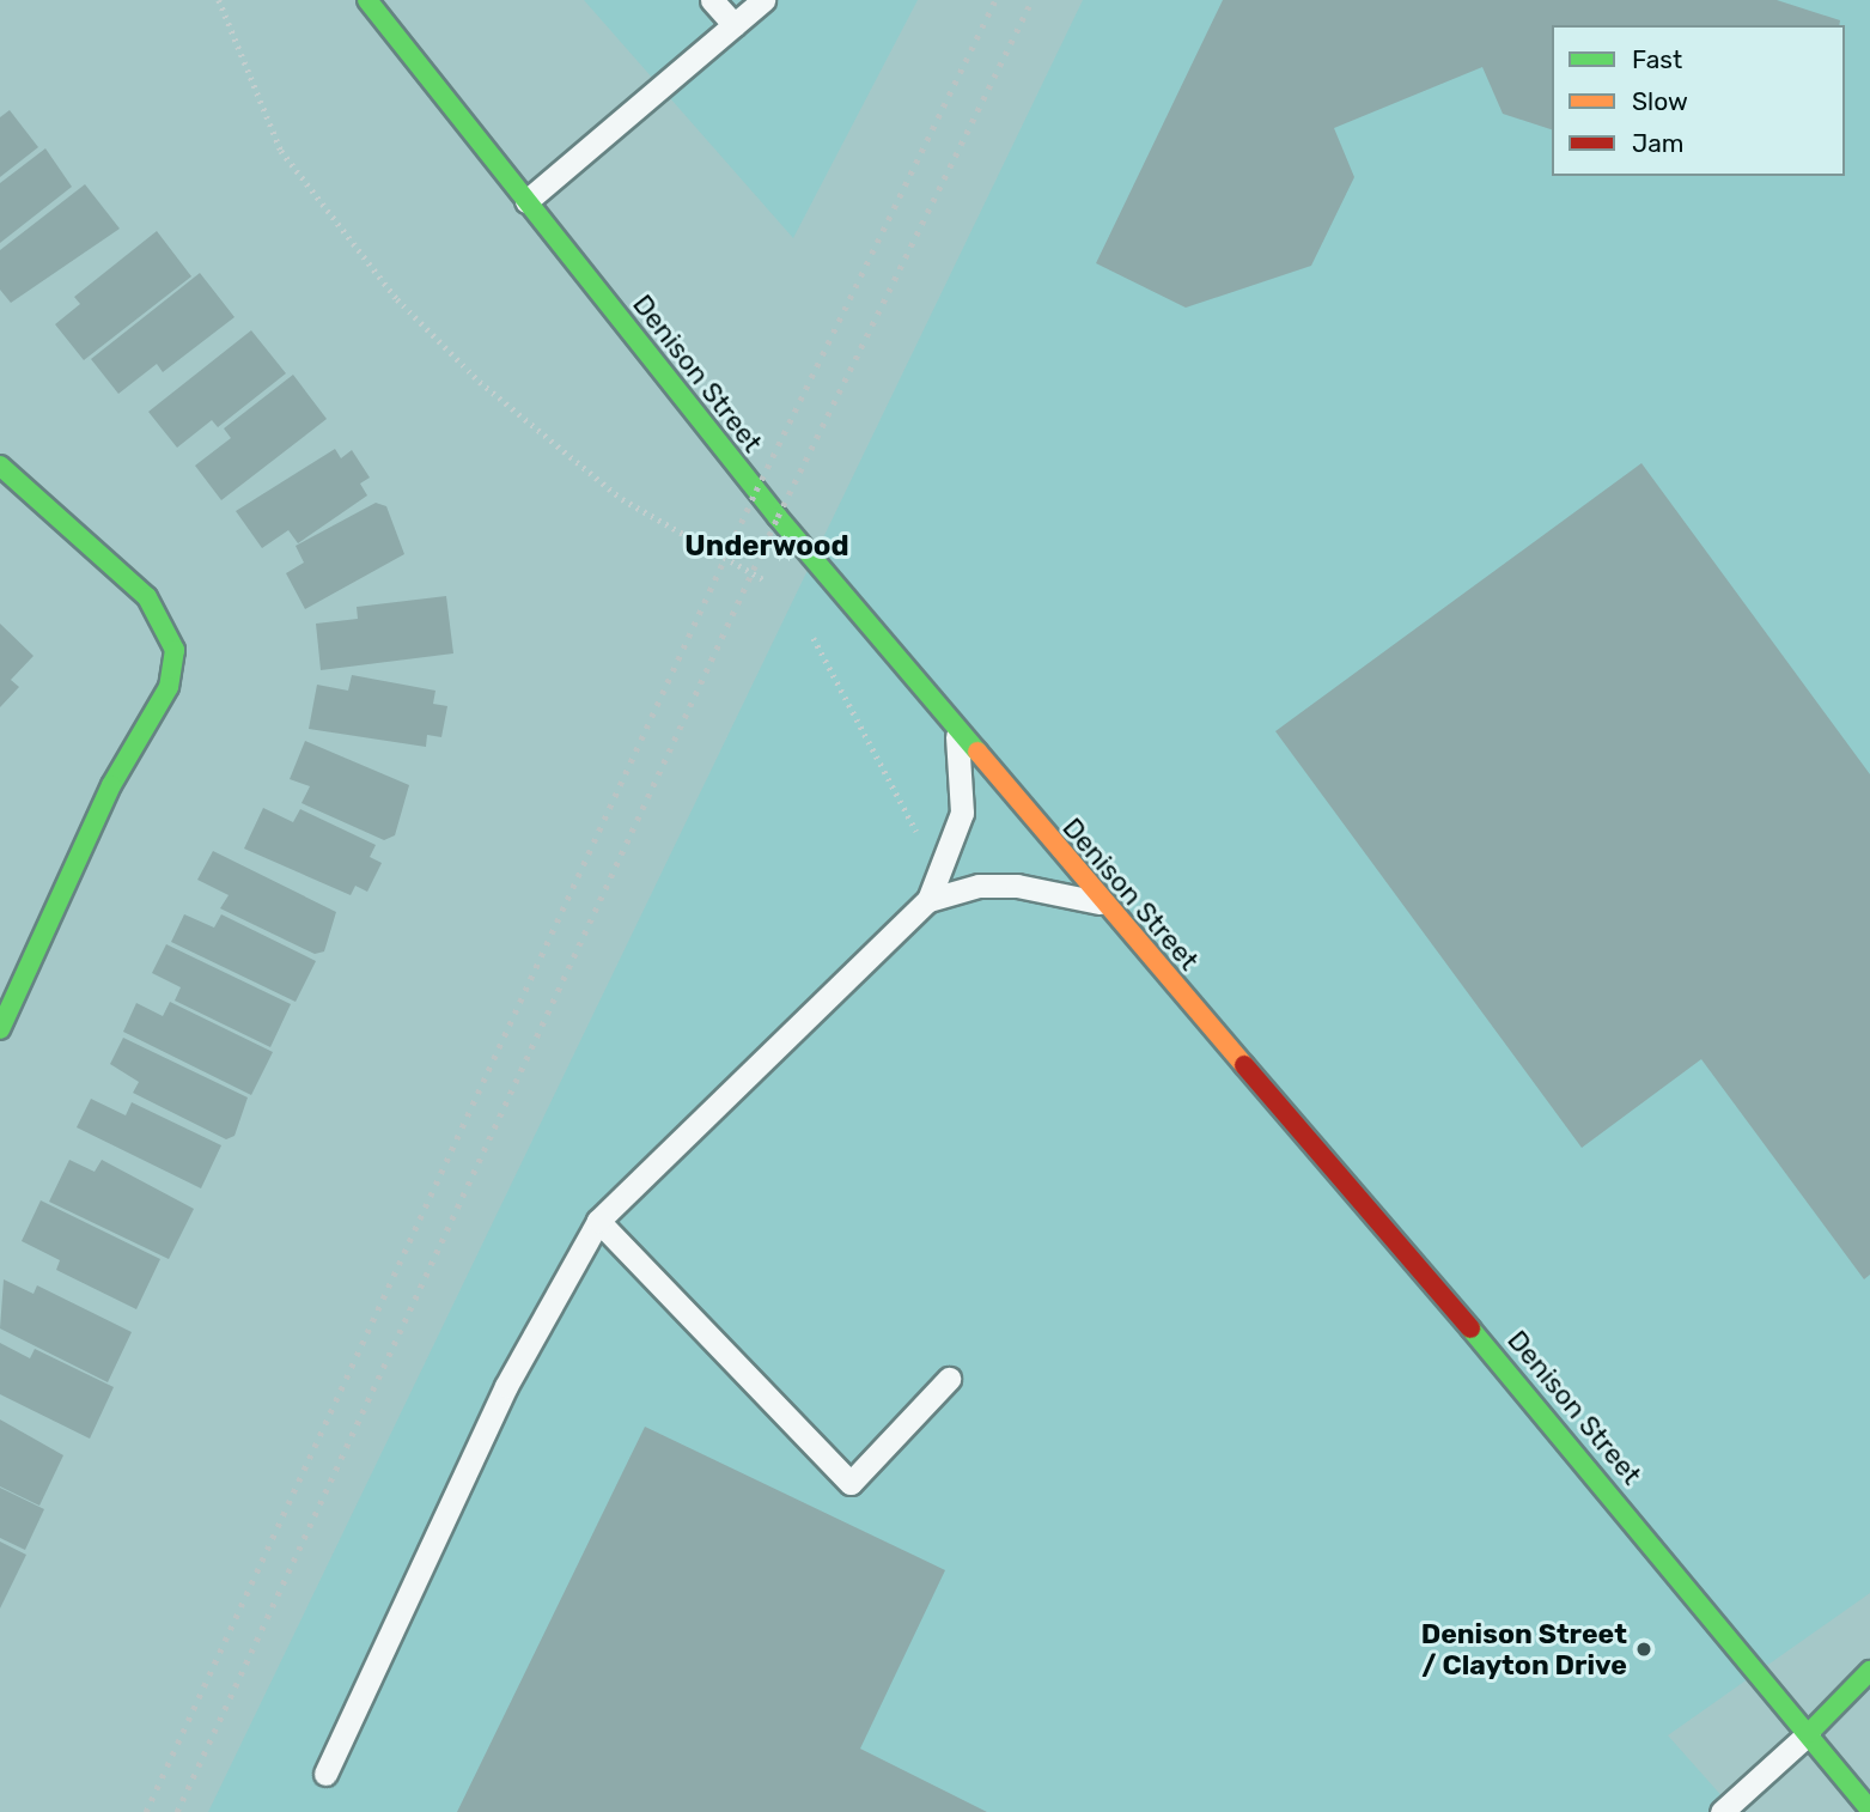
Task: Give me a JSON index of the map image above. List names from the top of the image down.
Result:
{
  "streets": {
    "main road": ["Denison Street"]
  },
  "districts": ["Underwood"],
  "places": ["Denison Street / Clayton Drive"],
  "legend": ["Fast", "Slow", "Jam"]
}
